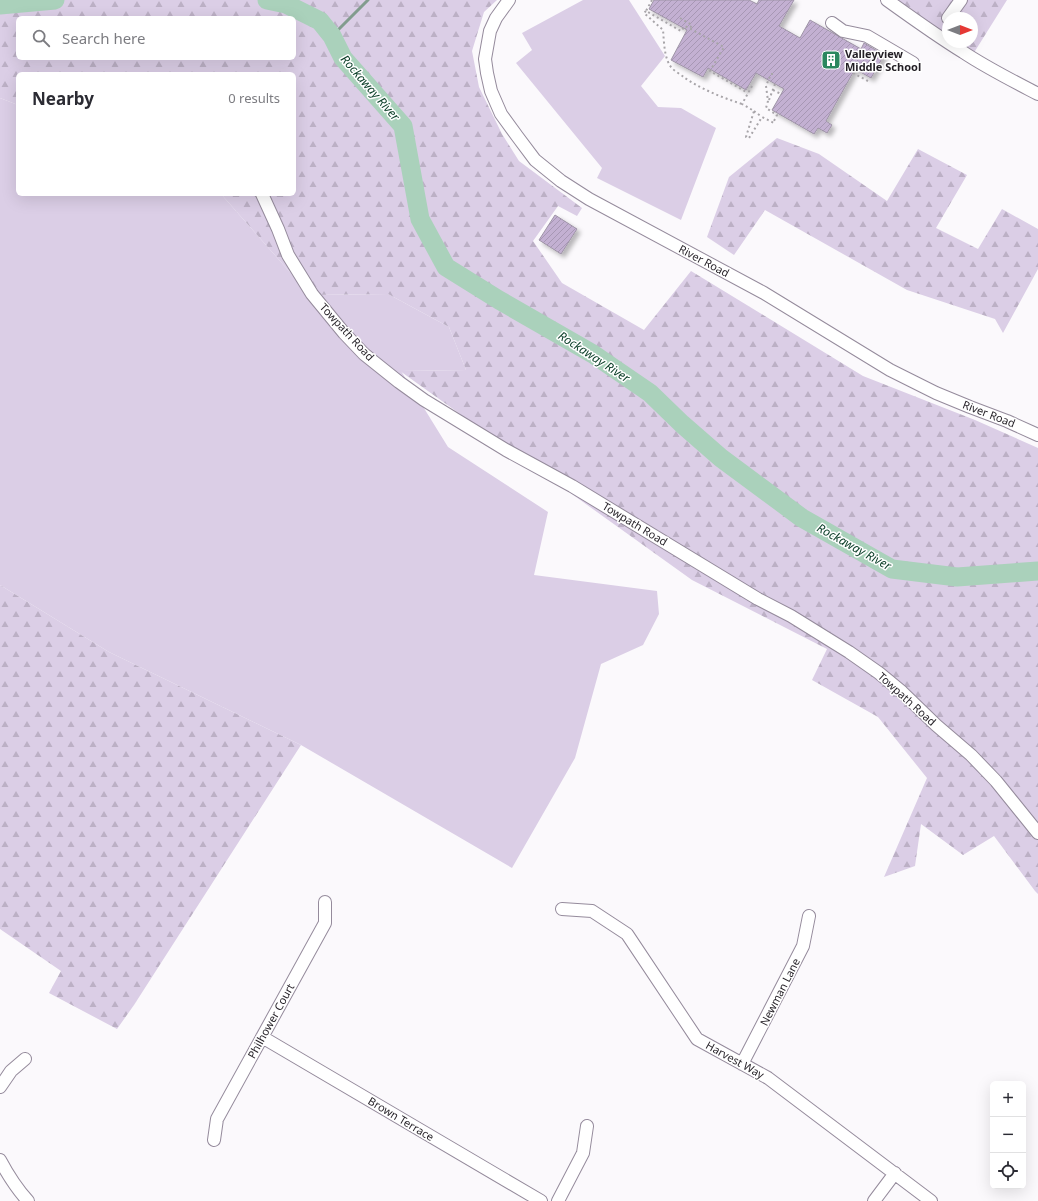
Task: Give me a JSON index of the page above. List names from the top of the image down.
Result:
{
  "streets": {
    "street": [
      "River Road",
      "Towpath Road",
      "Newman Lane",
      "Philhower Court",
      "Harvest Way",
      "Brown Terrace"
    ]
  },
  "crossings": [
    ["Newman Lane", "Harvest Way"],
    ["Philhower Court", "Brown Terrace"]
  ],
  "water": ["Rockaway River"],
  "places": {
    "building": ["Valleyview Middle School"]
  },
  "north": "right",
  "page": {
    "search": "Search here",
    "heading": ["Nearby", "0 results"],
    "map_buttons": ["+", "−"]
  }
}
